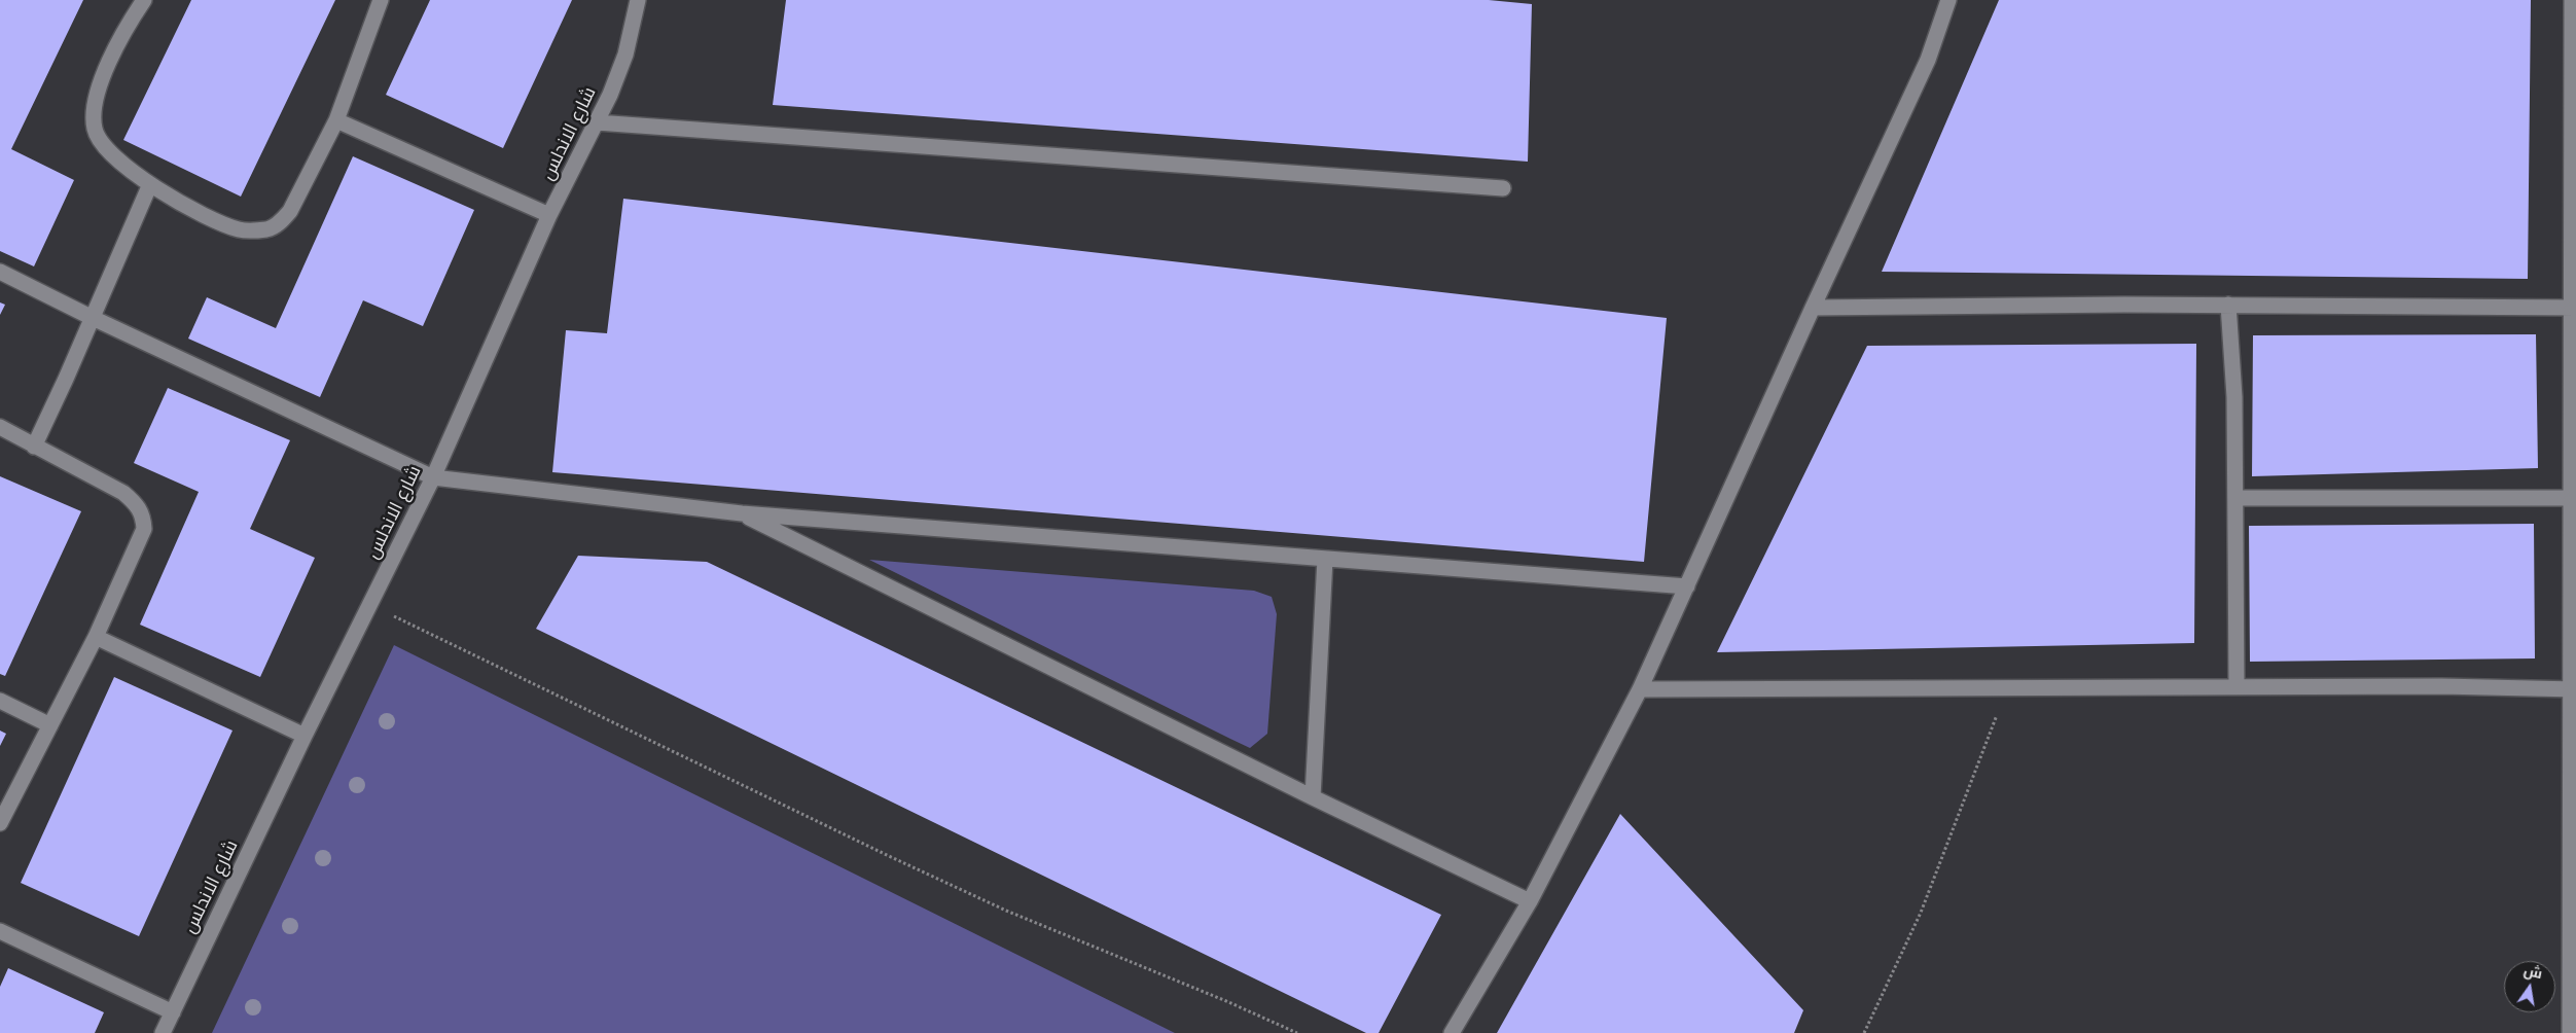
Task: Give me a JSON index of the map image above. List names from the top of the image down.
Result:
{
  "streets": {
    "street": ["شارع الاندلس"]
  },
  "north": "top"
}
